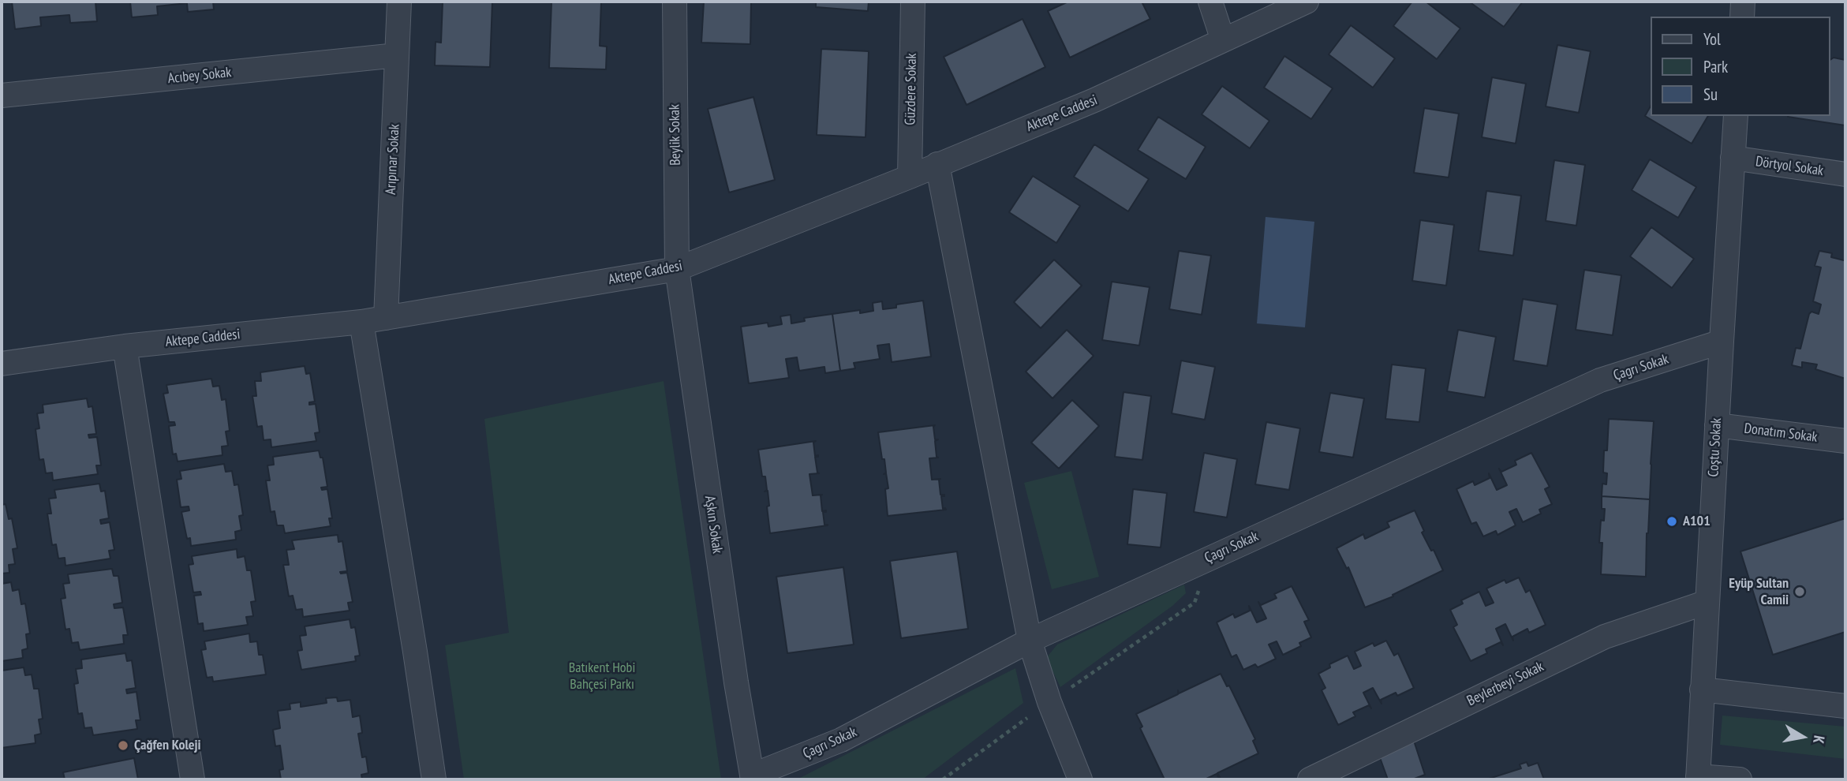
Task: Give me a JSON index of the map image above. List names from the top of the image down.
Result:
{
  "streets": {
    "street": [
      "Acıbey Sokak",
      "Güzdere Sokak",
      "Aktepe Caddesi",
      "Beylik Sokak",
      "Arıpınar Sokak",
      "Dörtyol Sokak",
      "Çagrı Sokak",
      "Donatım Sokak",
      "Coştu Sokak",
      "Aşkın Sokak",
      "Beylerbeyi Sokak"
    ]
  },
  "crossings": [
    ["Acıbey Sokak", "Arıpınar Sokak"],
    ["Güzdere Sokak", "Aktepe Caddesi"],
    ["Aktepe Caddesi", "Beylik Sokak"],
    ["Aktepe Caddesi", "Arıpınar Sokak"],
    ["Aktepe Caddesi", "Aşkın Sokak"],
    ["Beylik Sokak", "Aşkın Sokak"],
    ["Dörtyol Sokak", "Coştu Sokak"],
    ["Çagrı Sokak", "Coştu Sokak"],
    ["Çagrı Sokak", "Aşkın Sokak"],
    ["Donatım Sokak", "Coştu Sokak"],
    ["Coştu Sokak", "Beylerbeyi Sokak"]
  ],
  "parks": ["Batıkent Hobi Bahçesi Parkı"],
  "places": ["A101", "Eyüp Sultan Camii", "Çağfen Koleji"],
  "legend": ["Yol", "Park", "Su"],
  "north": "right"
}
